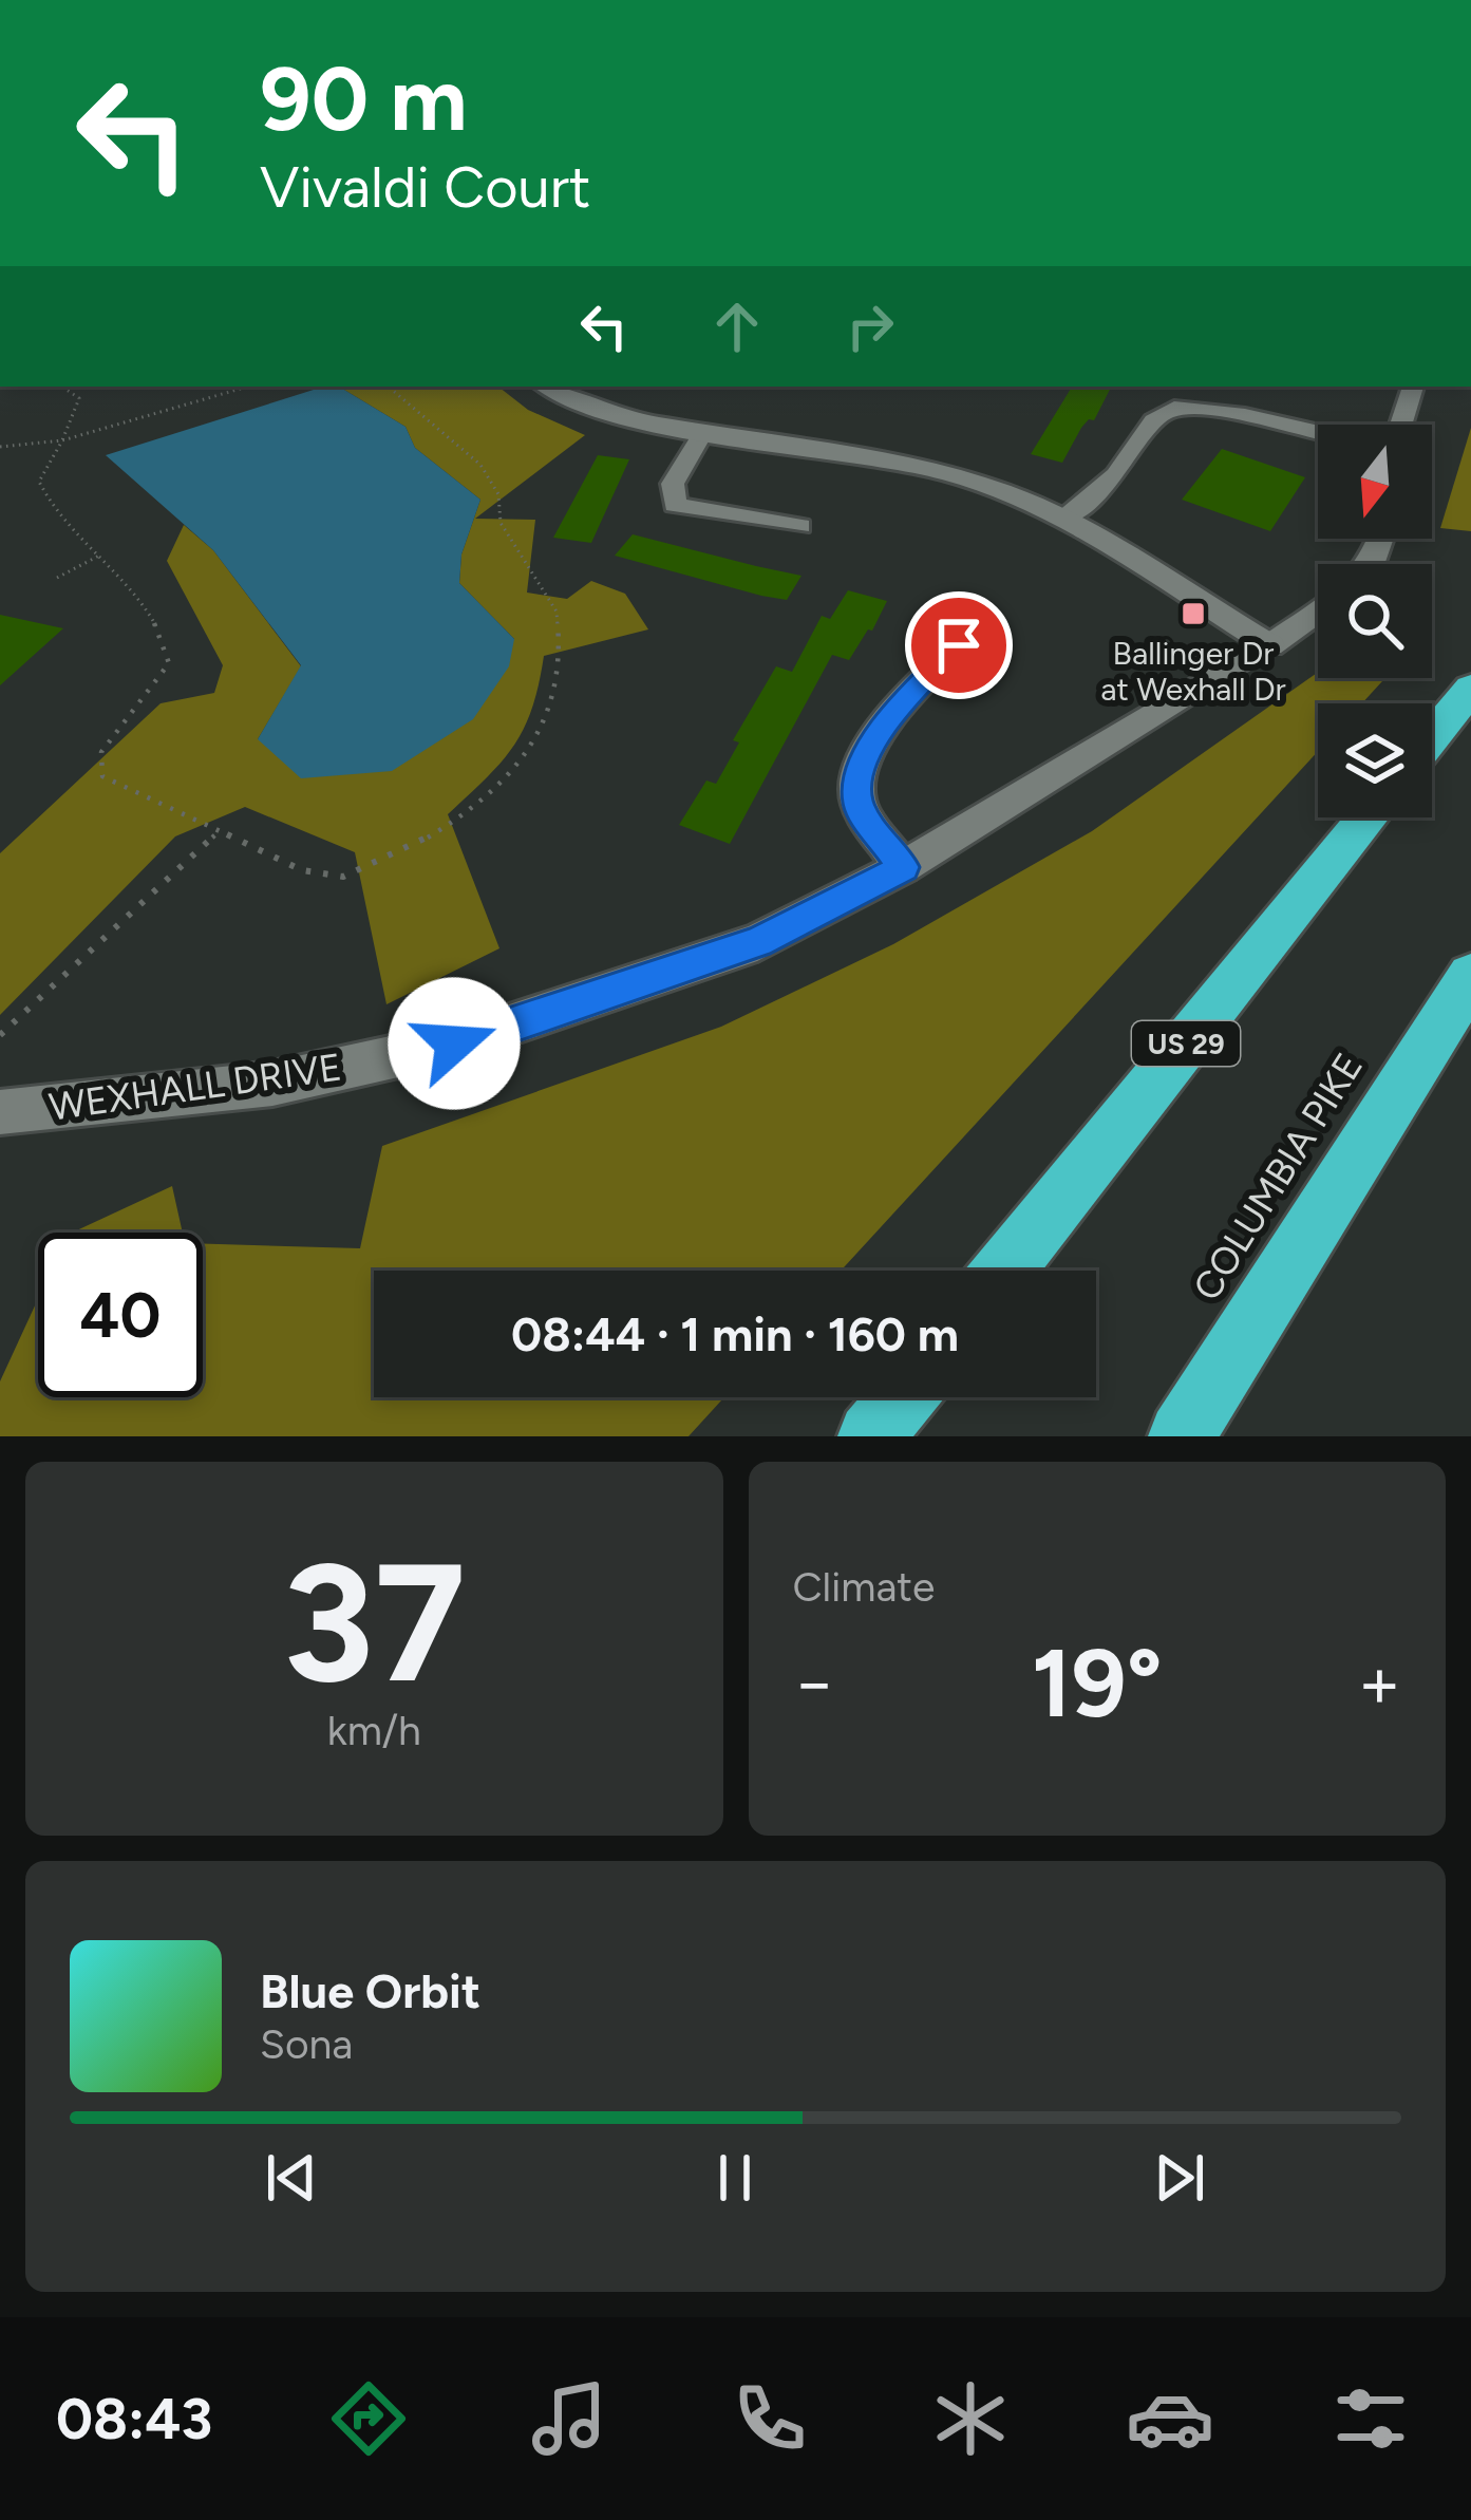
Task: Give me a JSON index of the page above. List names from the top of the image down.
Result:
{
  "streets": {
    "highway": ["US 29", "COLUMBIA PIKE"],
    "street": ["WEXHALL DRIVE"]
  },
  "places": {
    "transit": ["Ballinger Dr at Wexhall Dr"]
  },
  "north": "bottom",
  "page": {
    "turn": ["90 m", "Vivaldi Court"],
    "limit": "40",
    "trip": "08:44 · 1 min · 160 m",
    "tile": [
      ["37", "km/h"],
      "Climate"
    ],
    "heat": ["−", "19°", "+"],
    "song": ["Blue Orbit", "Sona"],
    "tabs": "08:43"
  }
}
